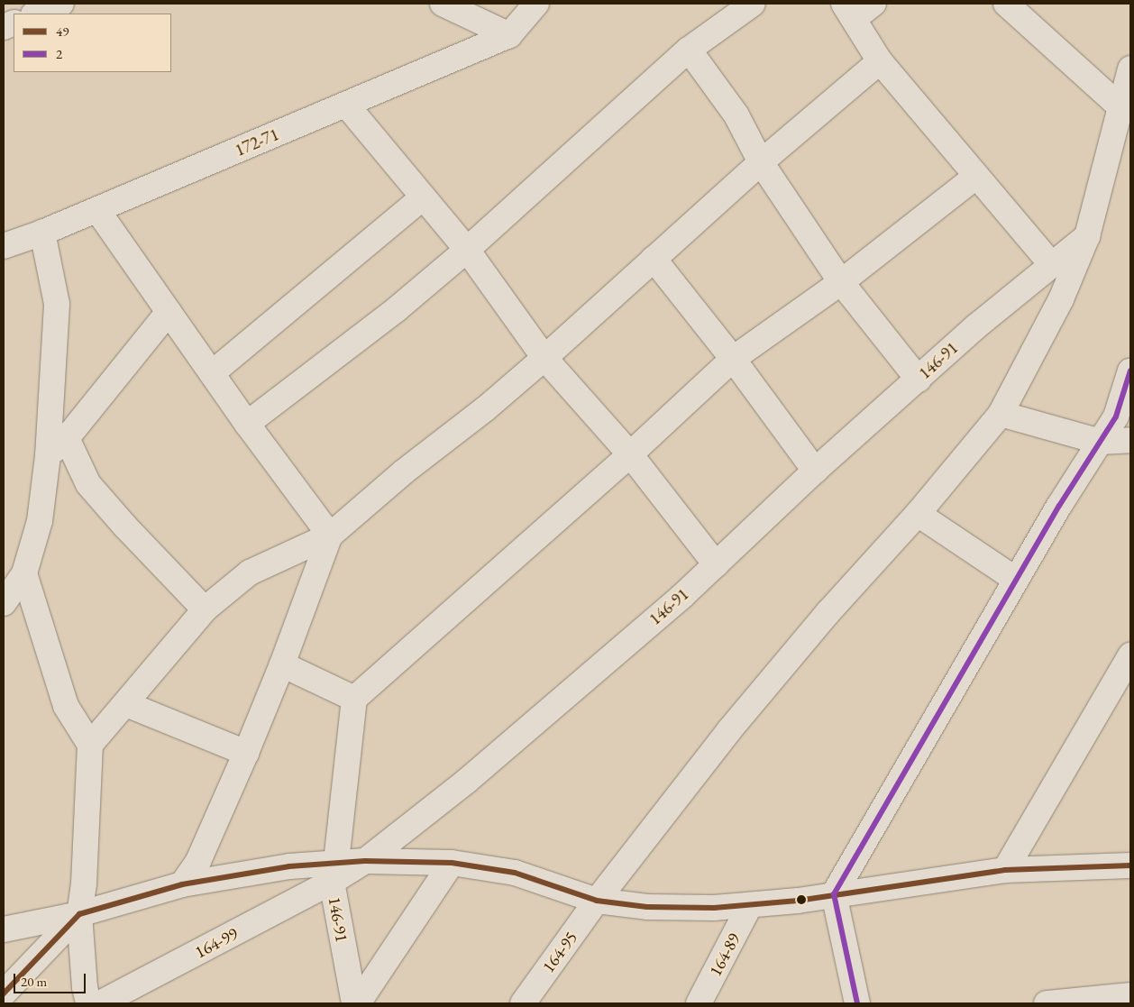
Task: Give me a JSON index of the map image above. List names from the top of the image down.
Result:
{
  "streets": {
    "street": [
      "172-71",
      "146-91",
      "164-99",
      "164-95",
      "164-89"
    ]
  },
  "crossings": [
    ["146-91", "164-99"],
    ["146-91", "164-95"]
  ],
  "lines": ["transit line 2", "transit line 49"],
  "legend": ["49", "2"],
  "scale_bar": "20 m"
}
